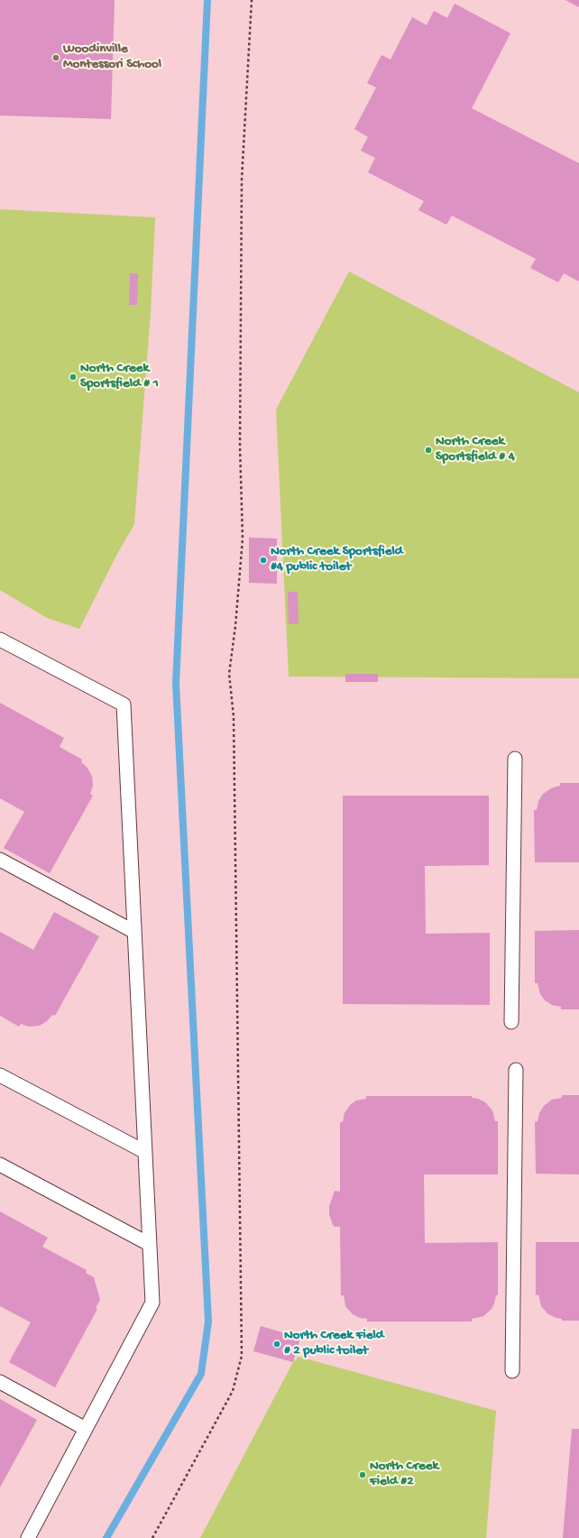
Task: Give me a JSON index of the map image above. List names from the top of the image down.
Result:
{
  "places": [
    "Woodinville Montessori School",
    "North Creek Sportsfield # 1",
    "North Creek Sportsfield # 4",
    "North Creek Sportsfield #4 public toilet",
    "North Creek Field # 2 public toilet",
    "North Creek Field #2"
  ]
}
